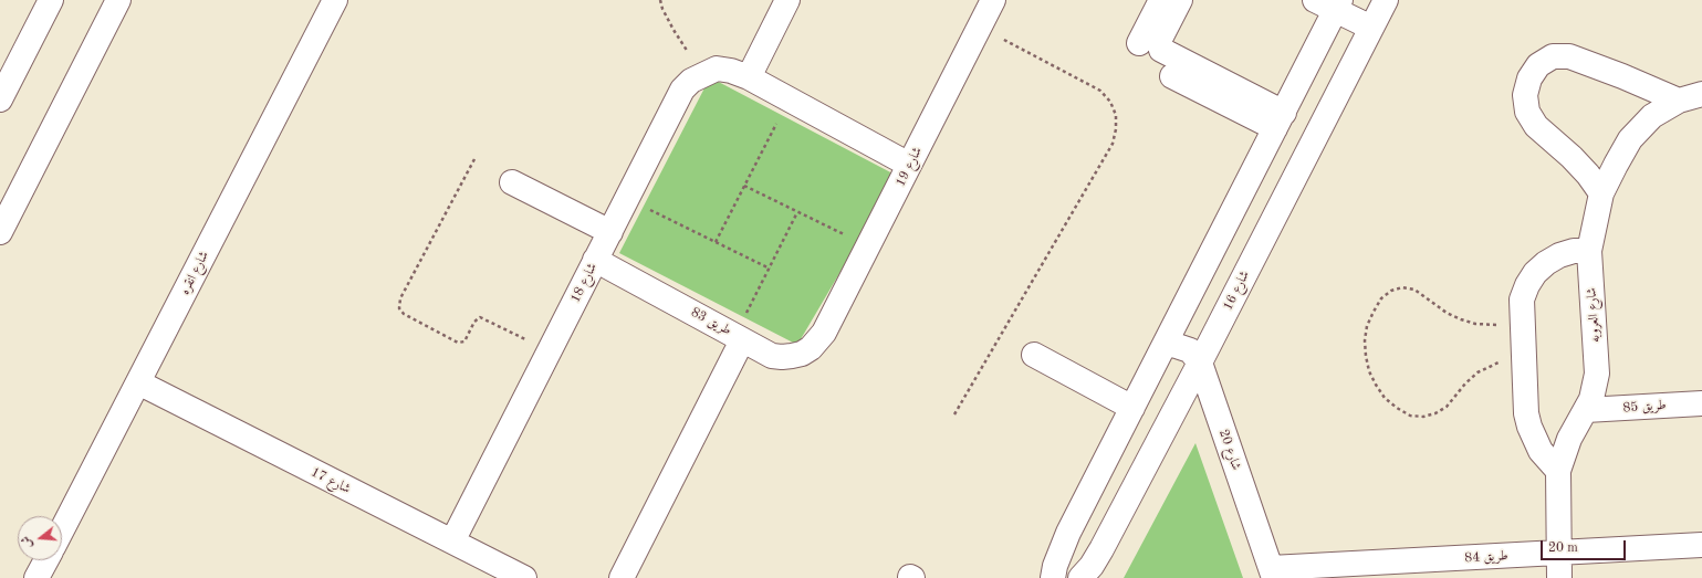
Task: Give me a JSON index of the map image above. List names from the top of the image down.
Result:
{
  "streets": {
    "street": [
      "شارع 19",
      "شارع انقره",
      "شارع 18",
      "شارع 16",
      "شارع العروبه",
      "طريق 83",
      "طريق 85",
      "شارع 20",
      "شارع 17",
      "طريق 84"
    ]
  },
  "crossings": [
    ["شارع 19", "شارع 18"],
    ["شارع 19", "طريق 83"],
    ["شارع انقره", "شارع 17"],
    ["شارع 18", "طريق 83"],
    ["شارع 18", "شارع 17"],
    ["شارع 16", "شارع 20"],
    ["شارع العروبه", "طريق 85"],
    ["شارع العروبه", "طريق 84"],
    ["شارع 20", "طريق 84"]
  ],
  "scale_bar": "20 m",
  "north": "left"
}
